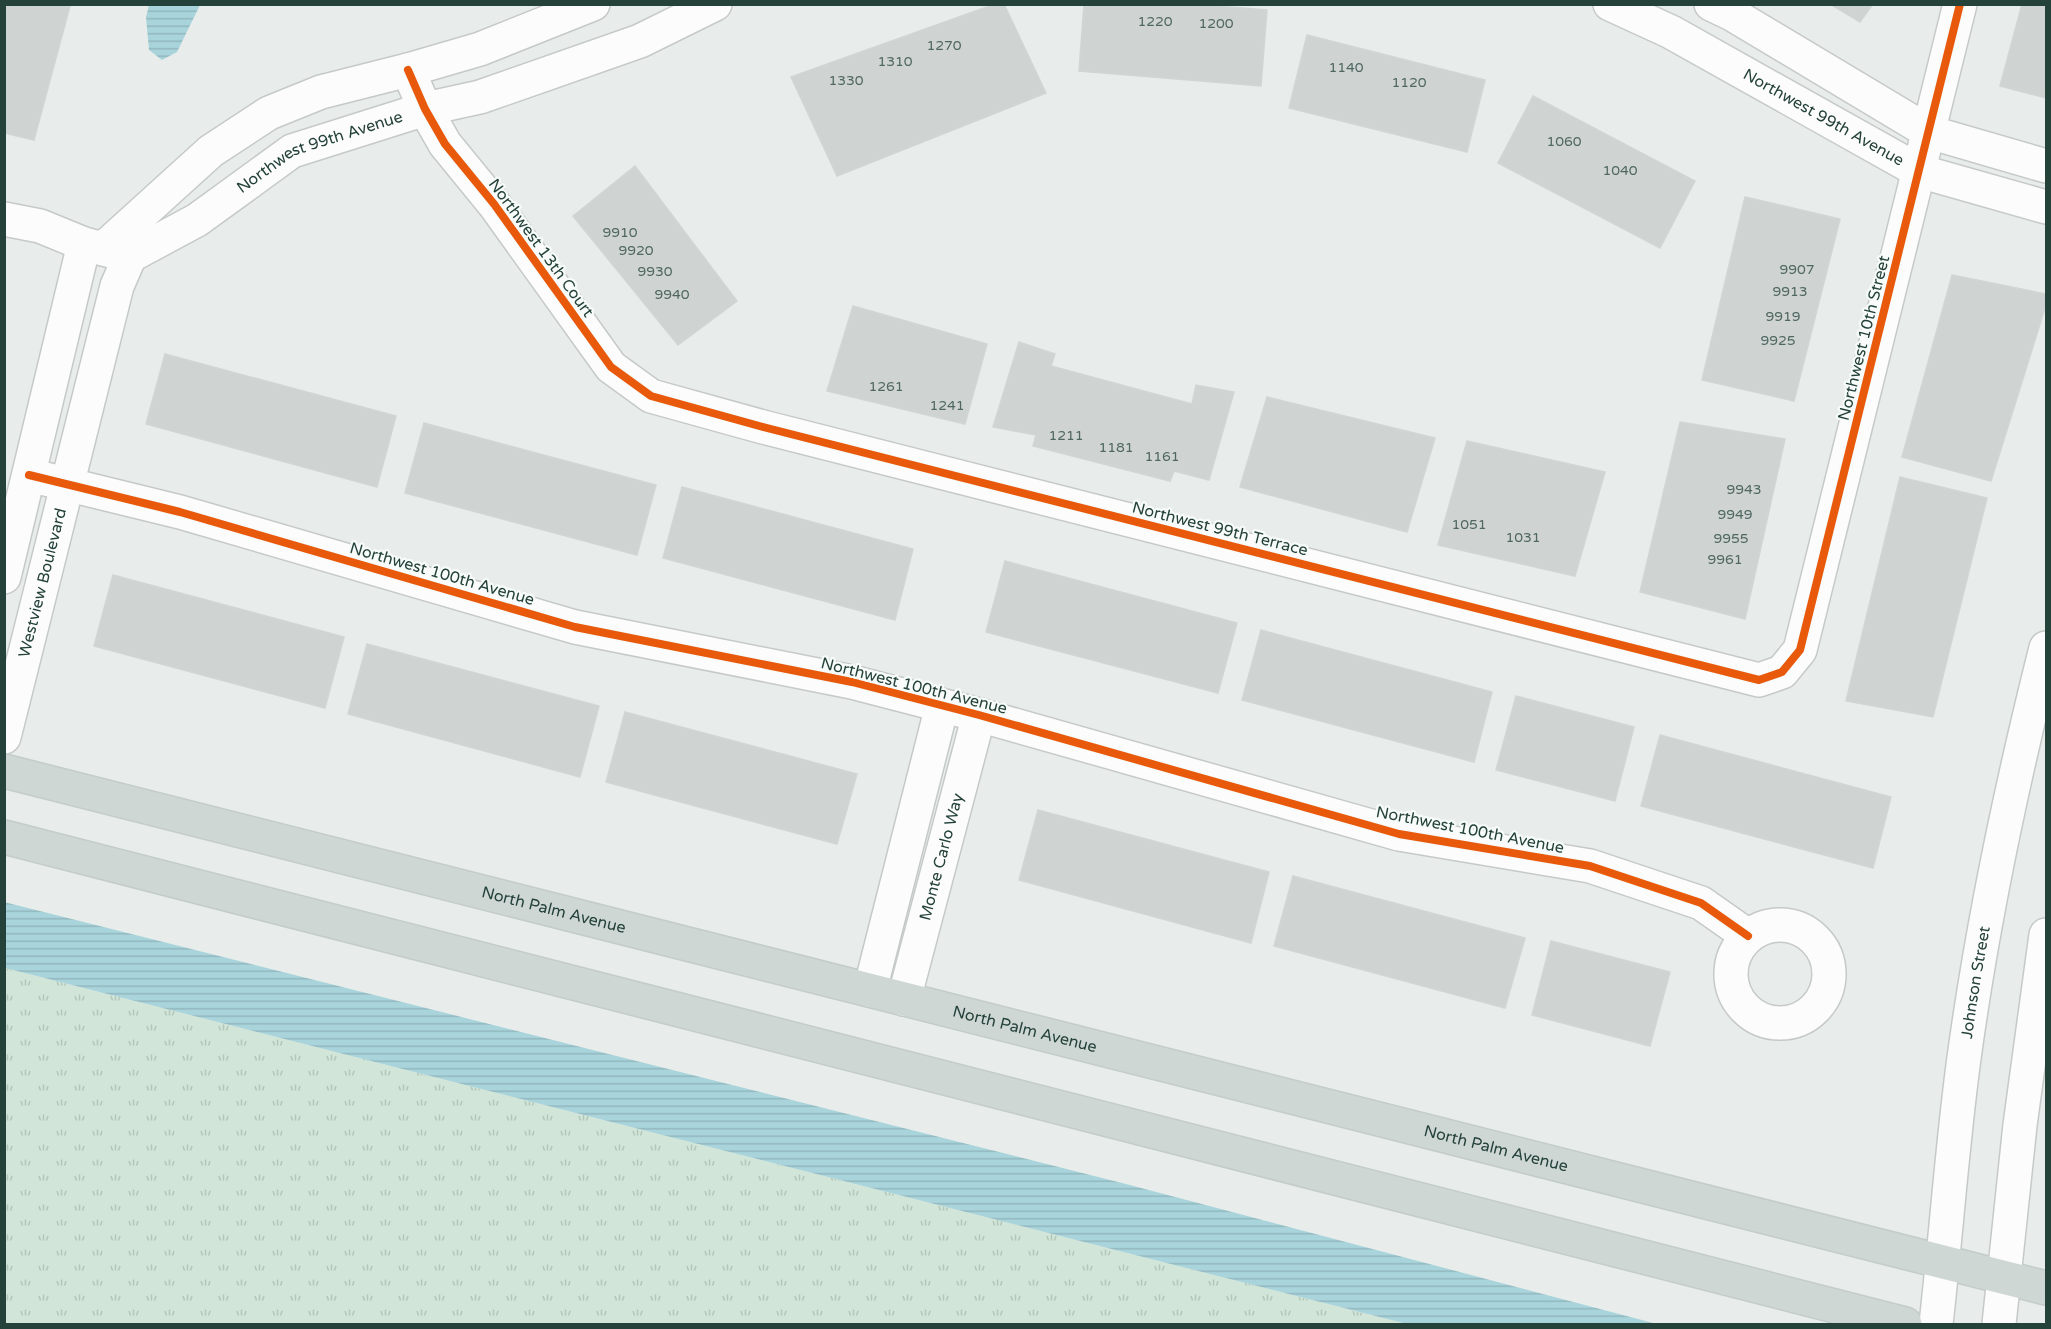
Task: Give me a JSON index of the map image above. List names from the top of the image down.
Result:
{
  "streets": {
    "main road": ["North Palm Avenue"],
    "street": [
      "Northwest 99th Avenue",
      "Northwest 13th Court",
      "Northwest 10th Street",
      "Northwest 99th Terrace",
      "Northwest 100th Avenue",
      "Westview Boulevard",
      "Monte Carlo Way",
      "Johnson Street"
    ]
  },
  "crossings": [
    ["Northwest 99th Avenue", "Northwest 13th Court"],
    ["Northwest 99th Avenue", "Northwest 10th Street"],
    ["Northwest 99th Avenue", "Westview Boulevard"],
    ["Northwest 13th Court", "Northwest 99th Terrace"],
    ["Northwest 10th Street", "Northwest 99th Terrace"],
    ["Northwest 100th Avenue", "Westview Boulevard"],
    ["Northwest 100th Avenue", "Monte Carlo Way"],
    ["Monte Carlo Way", "North Palm Avenue"],
    ["North Palm Avenue", "Johnson Street"]
  ],
  "house_numbers": [
    "1220",
    "1200",
    "1270",
    "1310",
    "1140",
    "1330",
    "1120",
    "1060",
    "1040",
    "9910",
    "9920",
    "9907",
    "9930",
    "9913",
    "9940",
    "9919",
    "9925",
    "1261",
    "1241",
    "1211",
    "1181",
    "1161",
    "9943",
    "9949",
    "1051",
    "1031",
    "9955",
    "9961"
  ]
}
